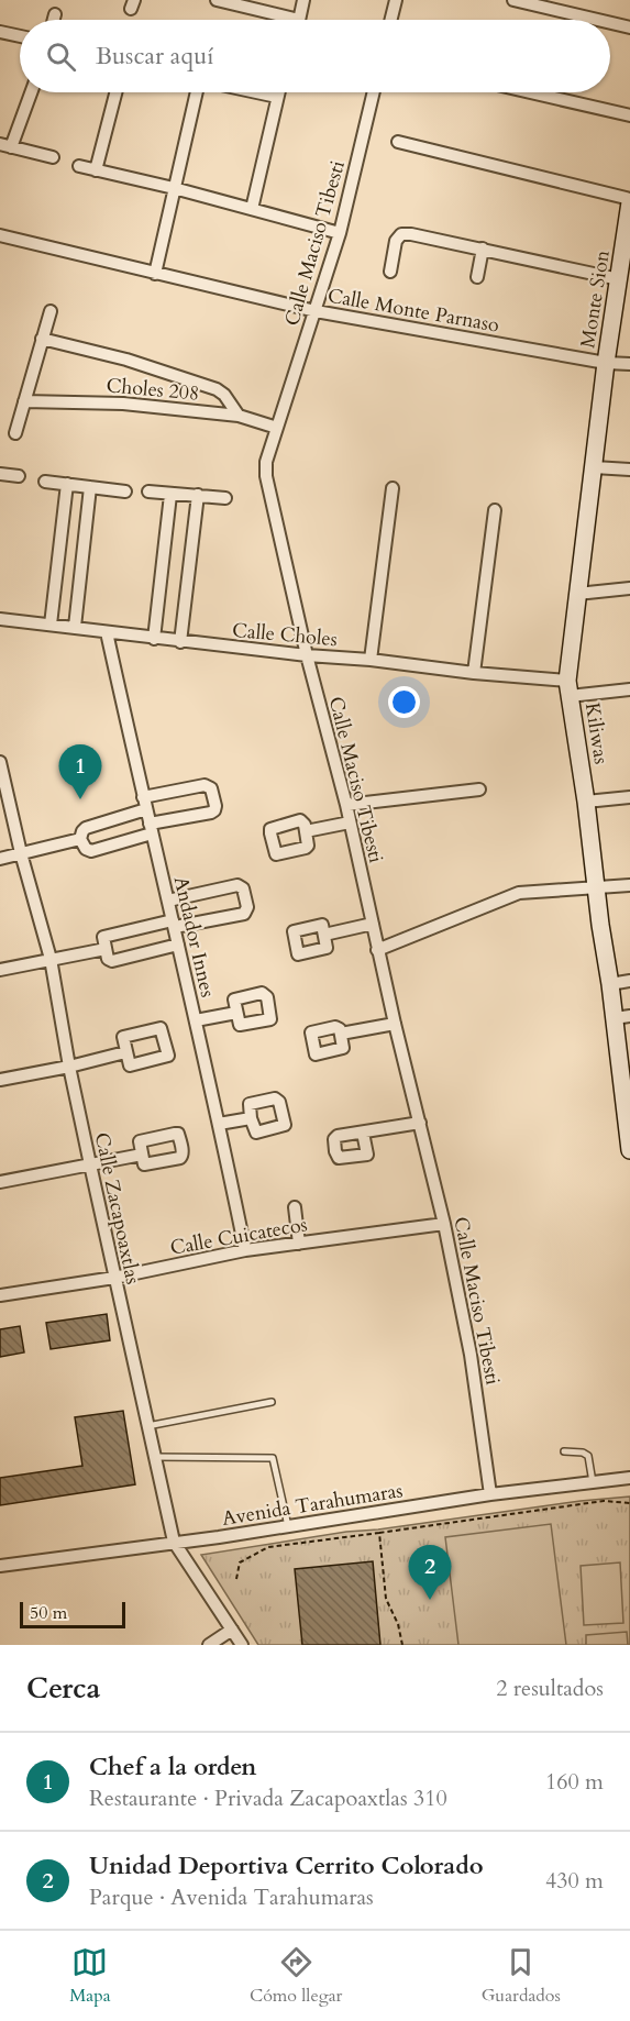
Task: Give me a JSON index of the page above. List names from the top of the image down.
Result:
{
  "streets": {
    "street": [
      "Calle Maciso Tibesti",
      "Monte Sion",
      "Calle Monte Parnaso",
      "Choles 208",
      "Calle Choles",
      "Kiliwas",
      "Andador Innes",
      "Calle Zacapoaxtlas",
      "Calle Cuicatecos",
      "Avenida Tarahumaras"
    ]
  },
  "crossings": [
    ["Calle Maciso Tibesti", "Calle Monte Parnaso"],
    ["Calle Maciso Tibesti", "Choles 208"],
    ["Calle Maciso Tibesti", "Calle Choles"],
    ["Calle Maciso Tibesti", "Calle Cuicatecos"],
    ["Calle Maciso Tibesti", "Avenida Tarahumaras"],
    ["Monte Sion", "Calle Monte Parnaso"],
    ["Monte Sion", "Kiliwas"],
    ["Calle Monte Parnaso", "Kiliwas"],
    ["Calle Choles", "Kiliwas"],
    ["Calle Choles", "Andador Innes"],
    ["Andador Innes", "Calle Cuicatecos"],
    ["Calle Zacapoaxtlas", "Calle Cuicatecos"],
    ["Calle Zacapoaxtlas", "Avenida Tarahumaras"]
  ],
  "scale_bar": "50 m",
  "page": {
    "search": "Buscar aquí",
    "pins": ["1", "2"],
    "scale": "50 m",
    "heading": ["Cerca", "2 resultados"],
    "list": [
      {
        "mark": "1",
        "name": "Chef a la orden",
        "note": "Restaurante · Privada Zacapoaxtlas 310",
        "value": "160 m"
      },
      {
        "mark": "2",
        "name": "Unidad Deportiva Cerrito Colorado",
        "note": "Parque · Avenida Tarahumaras",
        "value": "430 m"
      }
    ],
    "nav": ["Mapa", "Cómo llegar", "Guardados"]
  }
}
